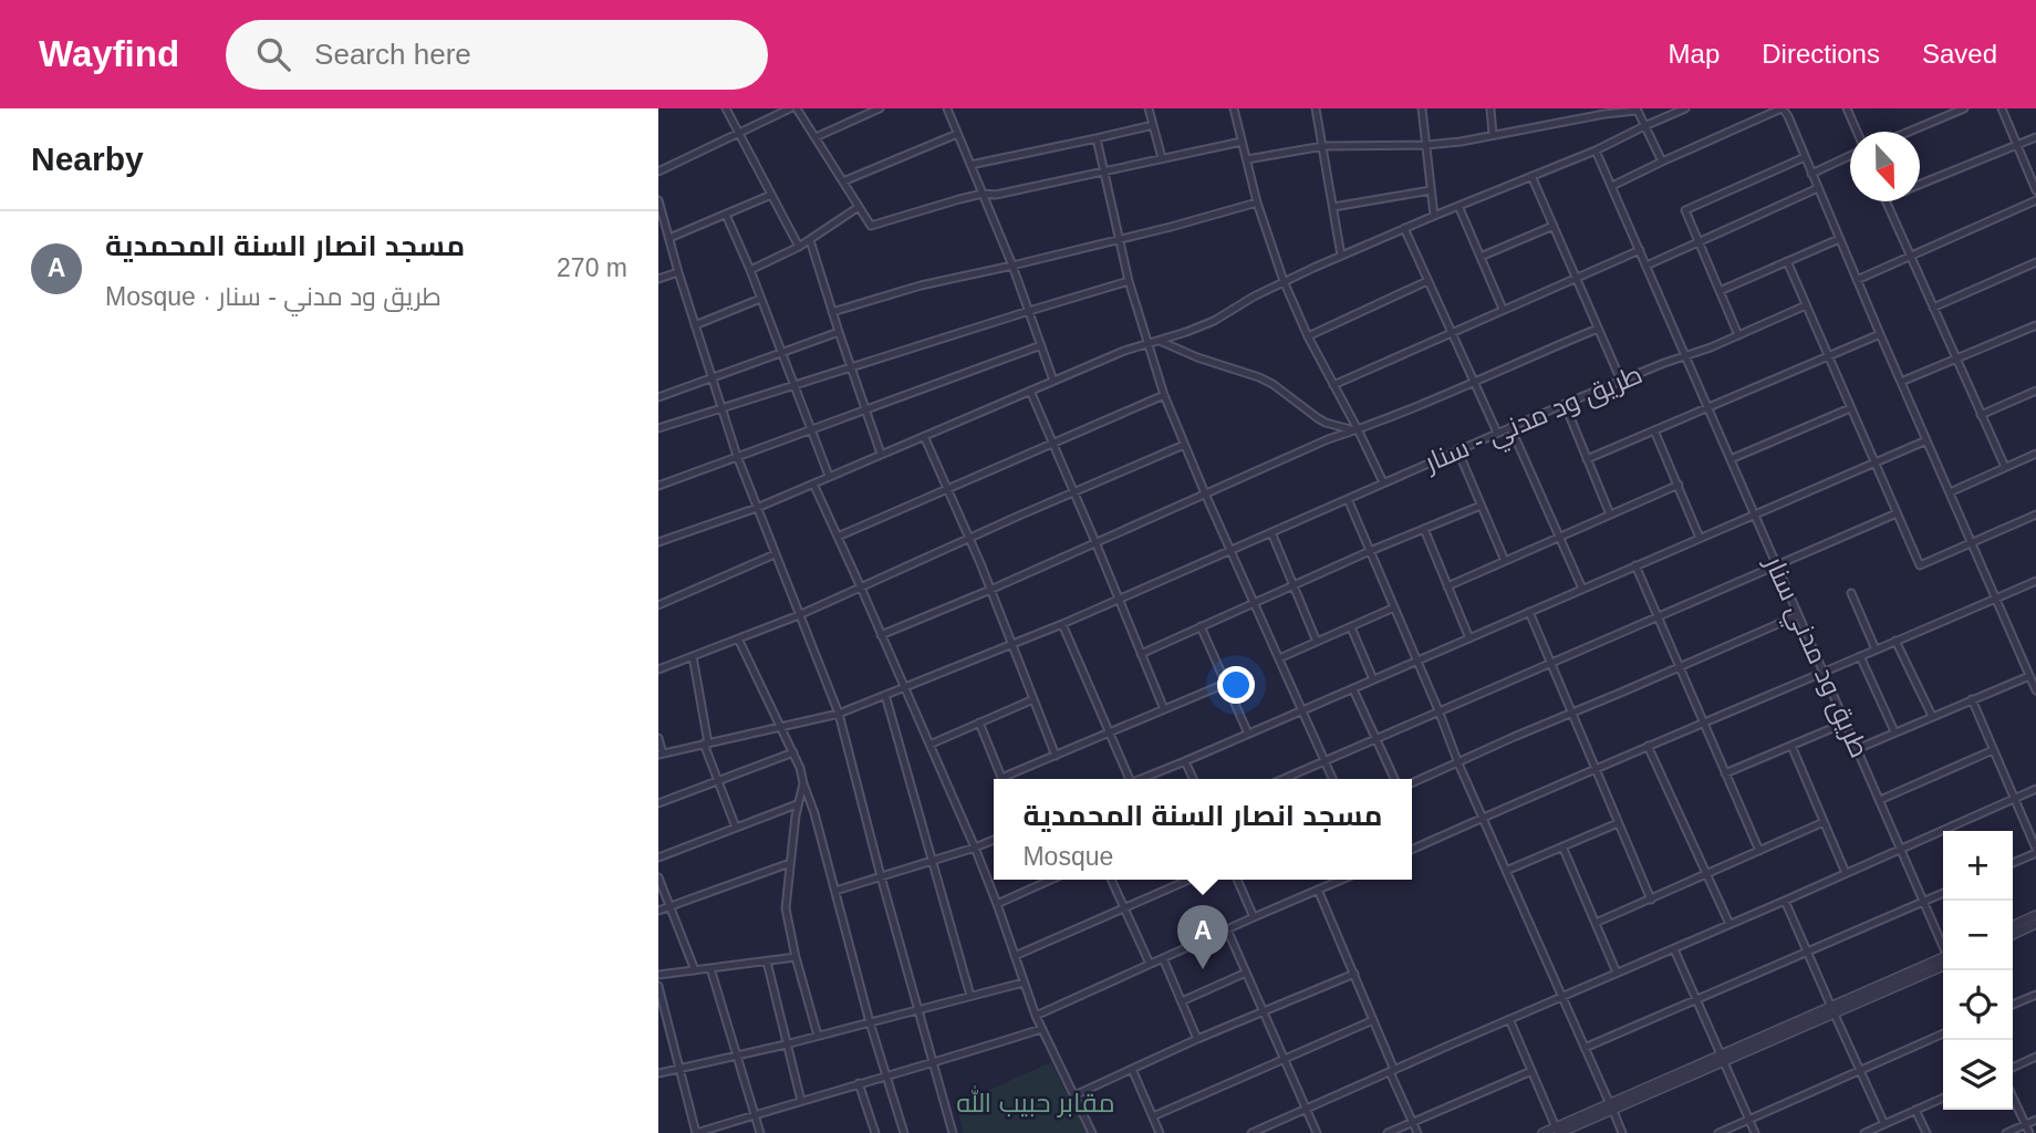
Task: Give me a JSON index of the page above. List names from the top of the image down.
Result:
{
  "streets": {
    "street": ["طريق ود مدني - سنار", "طريق ود مدني سنار"]
  },
  "crossings": [
    ["طريق ود مدني - سنار", "طريق ود مدني سنار"]
  ],
  "parks": ["مقابر حبيب الله"],
  "north": "bottom",
  "page": {
    "header": "Wayfind",
    "search": "Search here",
    "nav": ["Map", "Directions", "Saved"],
    "heading": "Nearby",
    "list": [
      {
        "mark": "A",
        "name": "مسجد انصار السنة المحمدية",
        "note": "Mosque · طريق ود مدني - سنار",
        "value": "270 m"
      }
    ],
    "popup": ["مسجد انصار السنة المحمدية", "Mosque"],
    "map_buttons": ["+", "−"],
    "pins": "A"
  }
}
